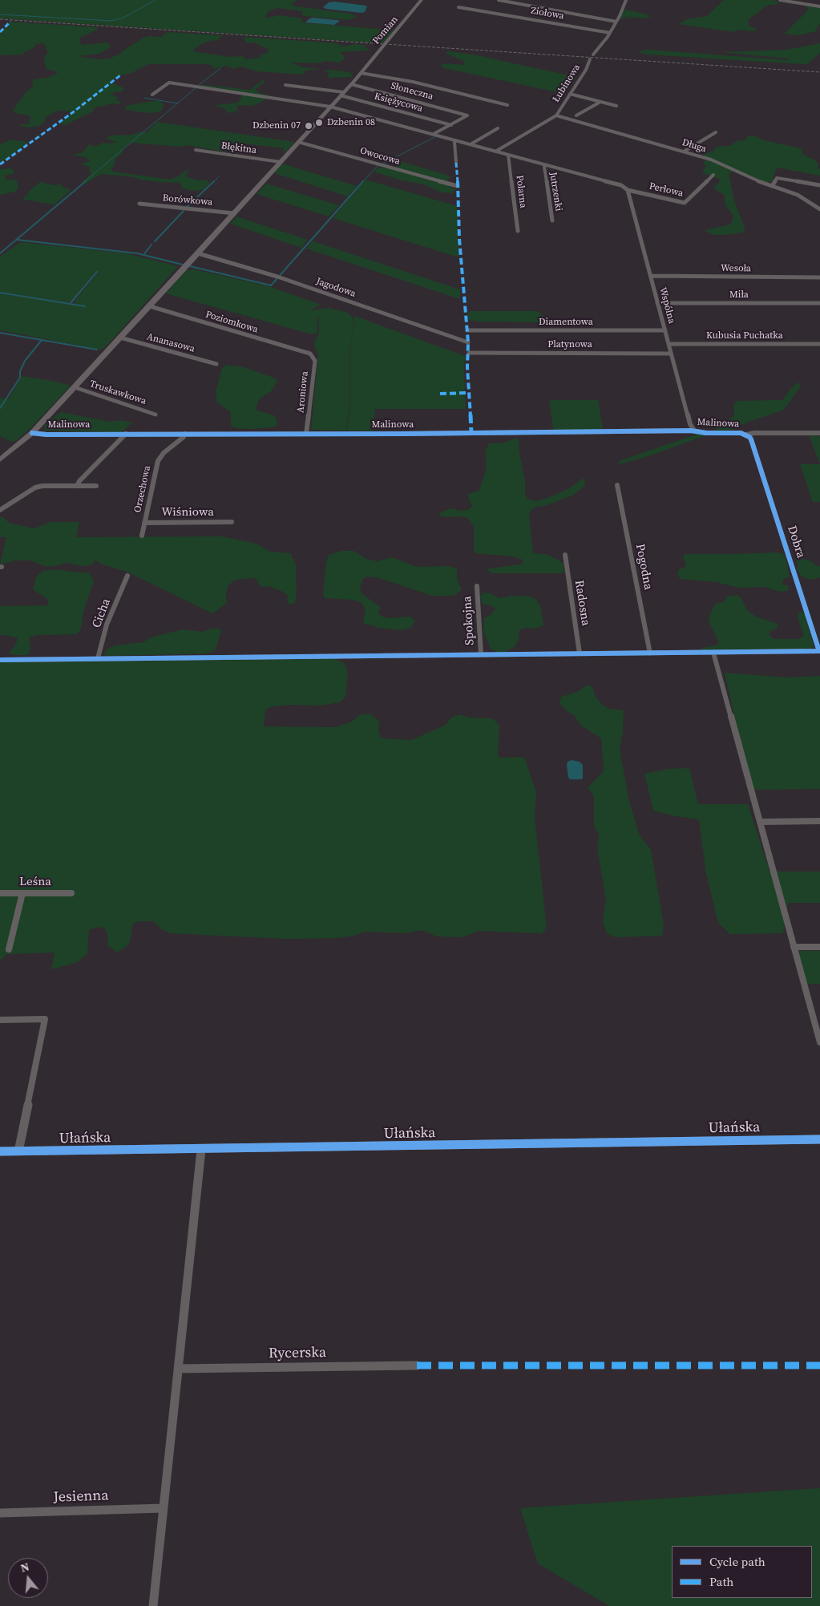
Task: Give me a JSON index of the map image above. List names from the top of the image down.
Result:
{
  "streets": {
    "street": [
      "Ziołowa",
      "Pomian",
      "Łubinowa",
      "Słoneczna",
      "Księżycowa",
      "Długa",
      "Błękitna",
      "Owocowa",
      "Perłowa",
      "Polarna",
      "Jutrzenki",
      "Borówkowa",
      "Wesoła",
      "Jagodowa",
      "Miła",
      "Wspólna",
      "Poziomkowa",
      "Diamentowa",
      "Kubusia Puchatka",
      "Ananasowa",
      "Platynowa",
      "Aroniowa",
      "Truskawkowa",
      "Malinowa",
      "Orzechowa",
      "Wiśniowa",
      "Dobra",
      "Pogodna",
      "Radosna",
      "Cicha",
      "Spokojna",
      "Leśna",
      "Ułańska",
      "Rycerska",
      "Jesienna"
    ]
  },
  "crossings": [
    ["Ziołowa", "Łubinowa"],
    ["Pomian", "Słoneczna"],
    ["Pomian", "Księżycowa"],
    ["Pomian", "Błękitna"],
    ["Pomian", "Owocowa"],
    ["Pomian", "Borówkowa"],
    ["Pomian", "Jagodowa"],
    ["Pomian", "Poziomkowa"],
    ["Pomian", "Ananasowa"],
    ["Pomian", "Truskawkowa"],
    ["Pomian", "Malinowa"],
    ["Łubinowa", "Długa"],
    ["Słoneczna", "Księżycowa"],
    ["Perłowa", "Wspólna"],
    ["Wesoła", "Wspólna"],
    ["Miła", "Wspólna"],
    ["Wspólna", "Diamentowa"],
    ["Wspólna", "Kubusia Puchatka"],
    ["Wspólna", "Platynowa"],
    ["Wspólna", "Malinowa"],
    ["Poziomkowa", "Aroniowa"],
    ["Aroniowa", "Malinowa"],
    ["Malinowa", "Orzechowa"],
    ["Malinowa", "Dobra"],
    ["Orzechowa", "Wiśniowa"]
  ],
  "places": ["Dzbenin 08", "Dzbenin 07"],
  "legend": ["Cycle path", "Path"],
  "north": "top"
}
